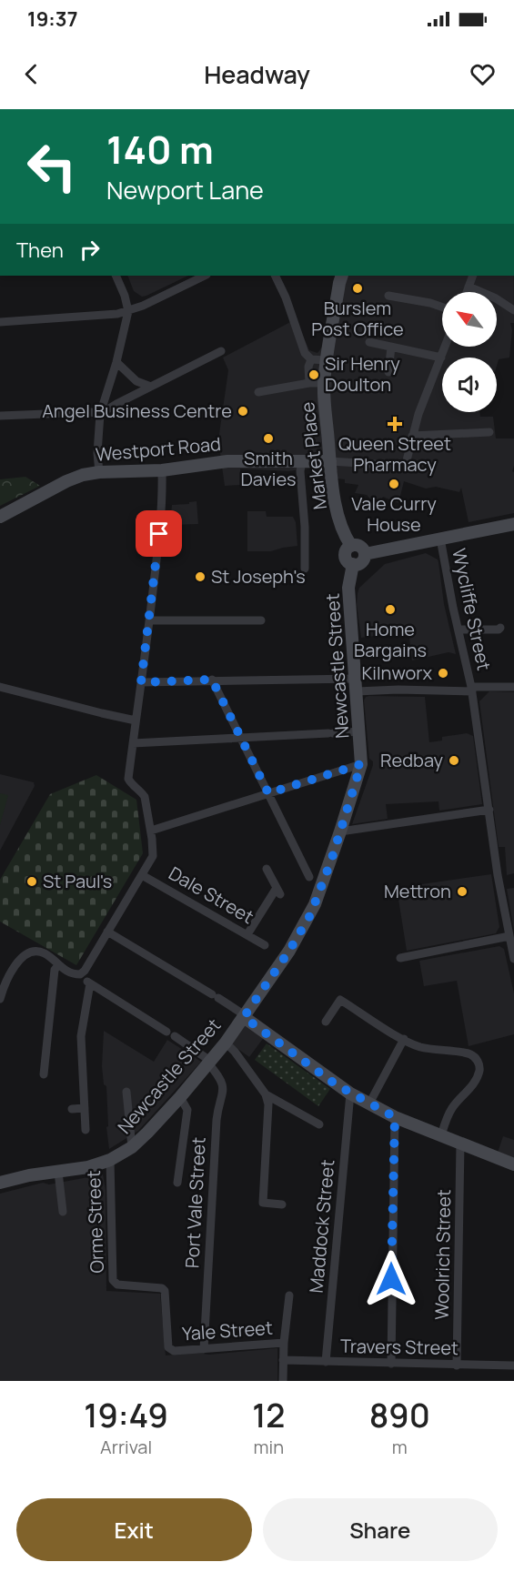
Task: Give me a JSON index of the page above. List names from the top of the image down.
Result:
{
  "streets": {
    "main road": ["Westport Road", "Market Place", "Newcastle Street"],
    "street": [
      "Wycliffe Street",
      "Dale Street",
      "Port Vale Street",
      "Orme Street",
      "Maddock Street",
      "Woolrich Street",
      "Yale Street",
      "Travers Street"
    ]
  },
  "crossings": [
    ["Westport Road", "Market Place"],
    ["Market Place", "Newcastle Street"],
    ["Newcastle Street", "Port Vale Street"],
    ["Newcastle Street", "Orme Street"],
    ["Port Vale Street", "Yale Street"],
    ["Orme Street", "Yale Street"],
    ["Maddock Street", "Travers Street"],
    ["Woolrich Street", "Travers Street"]
  ],
  "places": {
    "other": [
      "Burslem Post Office",
      "Sir Henry Doulton",
      "Angel Business Centre",
      "Smith Davies",
      "Vale Curry House",
      "St Joseph's",
      "Home Bargains",
      "Kilnworx",
      "Redbay",
      "St Paul's",
      "Mettron"
    ],
    "health": ["Queen Street Pharmacy"]
  },
  "north": "top left",
  "page": {
    "status": "19:37",
    "header": "Headway",
    "turn": ["140 m", "Newport Lane"],
    "then": "Then",
    "eta": [
      "19:49",
      "Arrival",
      "12",
      "min",
      "890",
      "m"
    ],
    "buttons": ["Exit", "Share"]
  }
}
